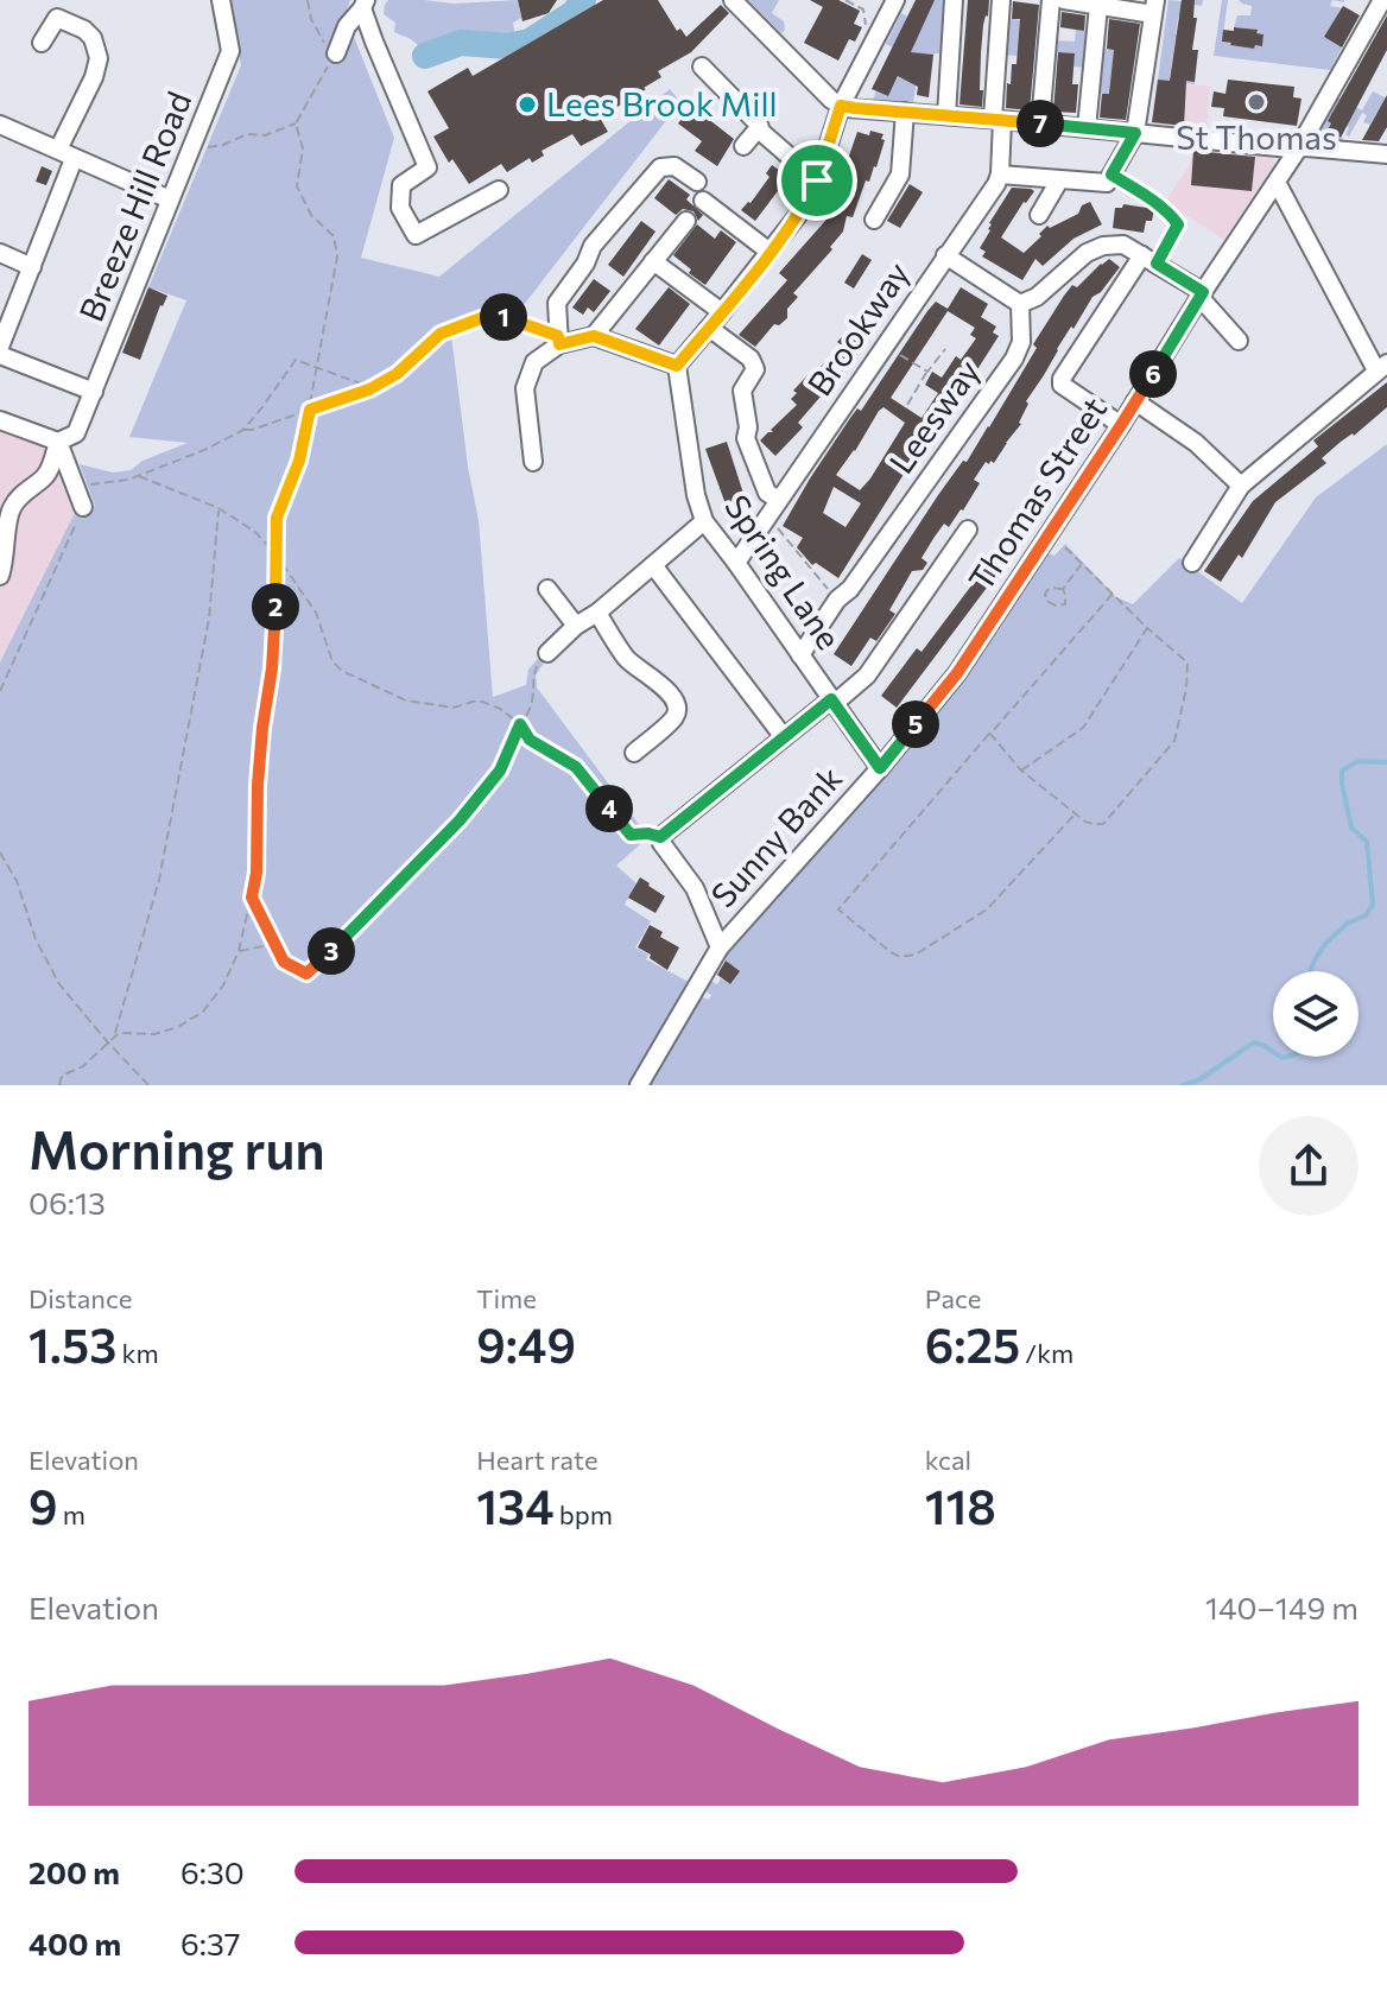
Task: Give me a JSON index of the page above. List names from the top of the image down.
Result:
{
  "streets": {
    "street": [
      "Breeze Hill Road",
      "Brookway",
      "Leesway",
      "Thomas Street",
      "Spring Lane",
      "Sunny Bank"
    ]
  },
  "crossings": [
    ["Brookway", "Spring Lane"],
    ["Leesway", "Spring Lane"],
    ["Thomas Street", "Spring Lane"],
    ["Thomas Street", "Sunny Bank"],
    ["Spring Lane", "Sunny Bank"]
  ],
  "places": ["St Thomas", "Lees Brook Mill"],
  "page": {
    "pins": [
      "7",
      "1",
      "6",
      "2",
      "5",
      "4",
      "3"
    ],
    "heading": ["Morning run", "06:13"],
    "stats": [
      ["Distance", "1.53 km"],
      ["Time", "9:49"],
      ["Pace", "6:25 /km"],
      ["Elevation", "9 m"],
      ["Heart rate", "134 bpm"],
      ["kcal", "118"]
    ],
    "chart": ["Elevation", "140–149 m"],
    "list": [
      {
        "name": "200 m",
        "note": "6:30"
      },
      {
        "name": "400 m",
        "note": "6:37"
      }
    ]
  }
}
